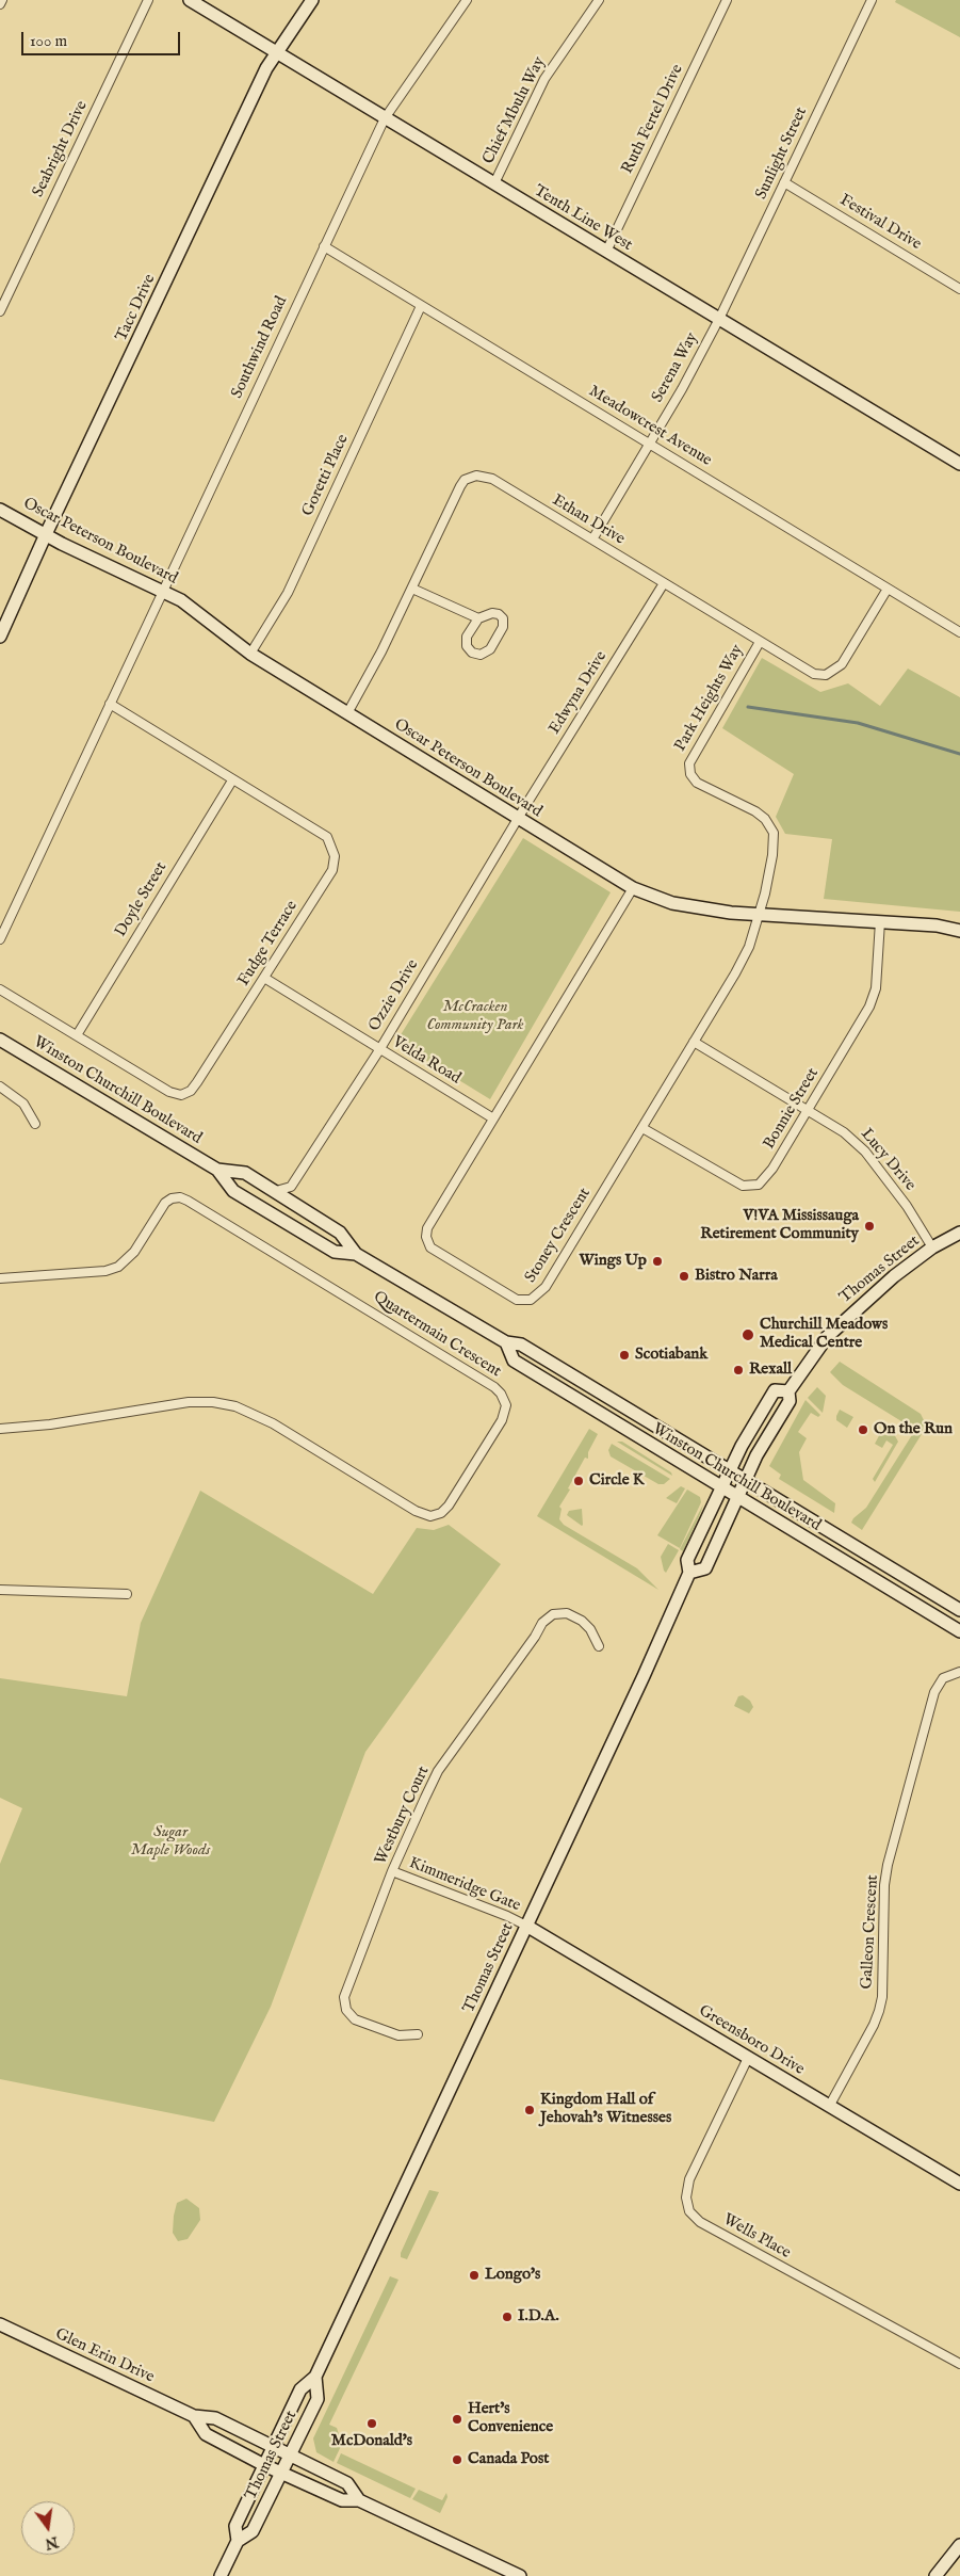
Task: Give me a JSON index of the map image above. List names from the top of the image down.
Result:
{
  "streets": {
    "street": [
      "Chief Mbulu Way",
      "Ruth Fertel Drive",
      "Seabright Drive",
      "Sunlight Street",
      "Tenth Line West",
      "Festival Drive",
      "Tacc Drive",
      "Southwind Road",
      "Serena Way",
      "Meadowcrest Avenue",
      "Goretti Place",
      "Ethan Drive",
      "Oscar Peterson Boulevard",
      "Edwyna Drive",
      "Park Heights Way",
      "Doyle Street",
      "Fudge Terrace",
      "Ozzie Drive",
      "Velda Road",
      "Winston Churchill Boulevard",
      "Bonnie Street",
      "Lucy Drive",
      "Stoney Crescent",
      "Thomas Street",
      "Quartermain Crescent",
      "Westbury Court",
      "Kimmeridge Gate",
      "Galleon Crescent",
      "Greensboro Drive",
      "Wells Place",
      "Glen Erin Drive"
    ]
  },
  "crossings": [
    ["Chief Mbulu Way", "Tenth Line West"],
    ["Ruth Fertel Drive", "Tenth Line West"],
    ["Sunlight Street", "Tenth Line West"],
    ["Sunlight Street", "Festival Drive"],
    ["Sunlight Street", "Serena Way"],
    ["Tenth Line West", "Tacc Drive"],
    ["Tenth Line West", "Southwind Road"],
    ["Tenth Line West", "Serena Way"],
    ["Tacc Drive", "Oscar Peterson Boulevard"],
    ["Southwind Road", "Meadowcrest Avenue"],
    ["Southwind Road", "Oscar Peterson Boulevard"],
    ["Serena Way", "Meadowcrest Avenue"],
    ["Serena Way", "Ethan Drive"],
    ["Meadowcrest Avenue", "Goretti Place"],
    ["Meadowcrest Avenue", "Ethan Drive"],
    ["Goretti Place", "Oscar Peterson Boulevard"],
    ["Ethan Drive", "Oscar Peterson Boulevard"],
    ["Ethan Drive", "Edwyna Drive"],
    ["Ethan Drive", "Park Heights Way"],
    ["Oscar Peterson Boulevard", "Edwyna Drive"],
    ["Oscar Peterson Boulevard", "Park Heights Way"],
    ["Oscar Peterson Boulevard", "Ozzie Drive"],
    ["Oscar Peterson Boulevard", "Bonnie Street"],
    ["Oscar Peterson Boulevard", "Stoney Crescent"],
    ["Edwyna Drive", "Ozzie Drive"],
    ["Park Heights Way", "Stoney Crescent"],
    ["Doyle Street", "Fudge Terrace"],
    ["Fudge Terrace", "Velda Road"],
    ["Ozzie Drive", "Velda Road"],
    ["Velda Road", "Stoney Crescent"],
    ["Winston Churchill Boulevard", "Thomas Street"],
    ["Bonnie Street", "Lucy Drive"],
    ["Bonnie Street", "Stoney Crescent"],
    ["Lucy Drive", "Stoney Crescent"],
    ["Lucy Drive", "Thomas Street"],
    ["Thomas Street", "Kimmeridge Gate"],
    ["Thomas Street", "Greensboro Drive"],
    ["Thomas Street", "Glen Erin Drive"],
    ["Westbury Court", "Kimmeridge Gate"],
    ["Kimmeridge Gate", "Greensboro Drive"],
    ["Galleon Crescent", "Greensboro Drive"],
    ["Greensboro Drive", "Wells Place"]
  ],
  "parks": ["McCracken Community Park", "Sugar Maple Woods"],
  "places": [
    "V!VA Mississauga Retirement Community",
    "Wings Up",
    "Bistro Narra",
    "Churchill Meadows Medical Centre",
    "Scotiabank",
    "Rexall",
    "On the Run",
    "Circle K",
    "Kingdom Hall of Jehovah's Witnesses",
    "Longo's",
    "I.D.A.",
    "Hert's Convenience",
    "McDonald's",
    "Canada Post"
  ],
  "scale_bar": "100 m",
  "north": "bottom"
}
